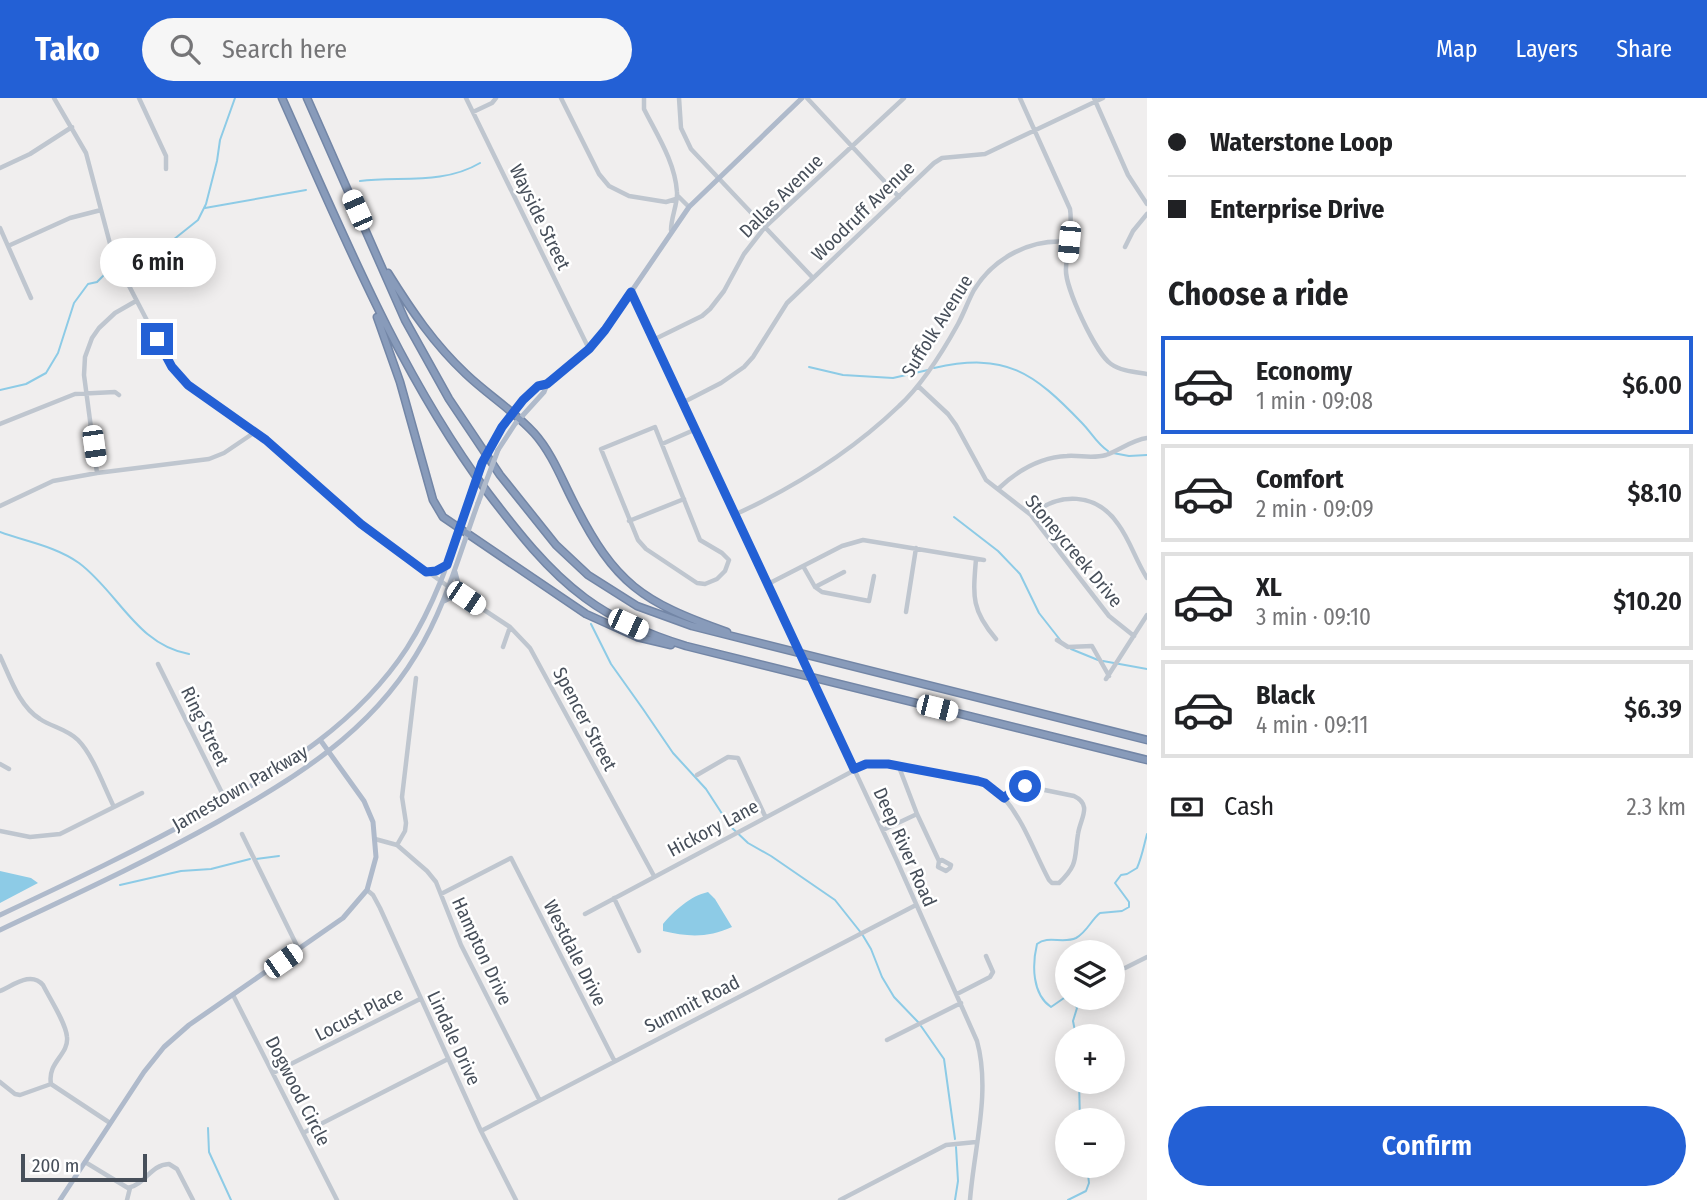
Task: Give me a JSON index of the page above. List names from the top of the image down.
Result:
{
  "streets": {
    "main road": ["Jamestown Parkway"],
    "street": [
      "Dallas Avenue",
      "Woodruff Avenue",
      "Wayside Street",
      "Suffolk Avenue",
      "Stoneycreek Drive",
      "Spencer Street",
      "Ring Street",
      "Hickory Lane",
      "Deep River Road",
      "Hampton Drive",
      "Westdale Drive",
      "Summit Road",
      "Locust Place",
      "Lindale Drive",
      "Dogwood Circle"
    ]
  },
  "crossings": [
    ["Dallas Avenue", "Deep River Road"],
    ["Woodruff Avenue", "Deep River Road"],
    ["Wayside Street", "Jamestown Parkway"],
    ["Suffolk Avenue", "Stoneycreek Drive"],
    ["Suffolk Avenue", "Deep River Road"],
    ["Spencer Street", "Hickory Lane"],
    ["Ring Street", "Jamestown Parkway"],
    ["Jamestown Parkway", "Deep River Road"],
    ["Hickory Lane", "Deep River Road"],
    ["Deep River Road", "Summit Road"],
    ["Hampton Drive", "Westdale Drive"],
    ["Hampton Drive", "Summit Road"],
    ["Westdale Drive", "Summit Road"],
    ["Summit Road", "Lindale Drive"],
    ["Locust Place", "Lindale Drive"],
    ["Locust Place", "Dogwood Circle"]
  ],
  "scale_bar": "200 m",
  "page": {
    "header": "Tako",
    "search": "Search here",
    "nav": ["Map", "Layers", "Share"],
    "banner": ["Waterstone Loop", "Enterprise Drive"],
    "bubble": "6 min",
    "heading": "Choose a ride",
    "list": [
      {
        "name": "Economy",
        "note": "1 min · 09:08",
        "value": "$6.00"
      },
      {
        "name": "Comfort",
        "note": "2 min · 09:09",
        "value": "$8.10"
      },
      {
        "name": "XL",
        "note": "3 min · 09:10",
        "value": "$10.20"
      },
      {
        "name": "Black",
        "note": "4 min · 09:11",
        "value": "$6.39"
      }
    ],
    "pay": ["Cash", "2.3 km"],
    "map_buttons": ["+", "−"],
    "buttons": "Confirm",
    "scale": "200 m"
  }
}
